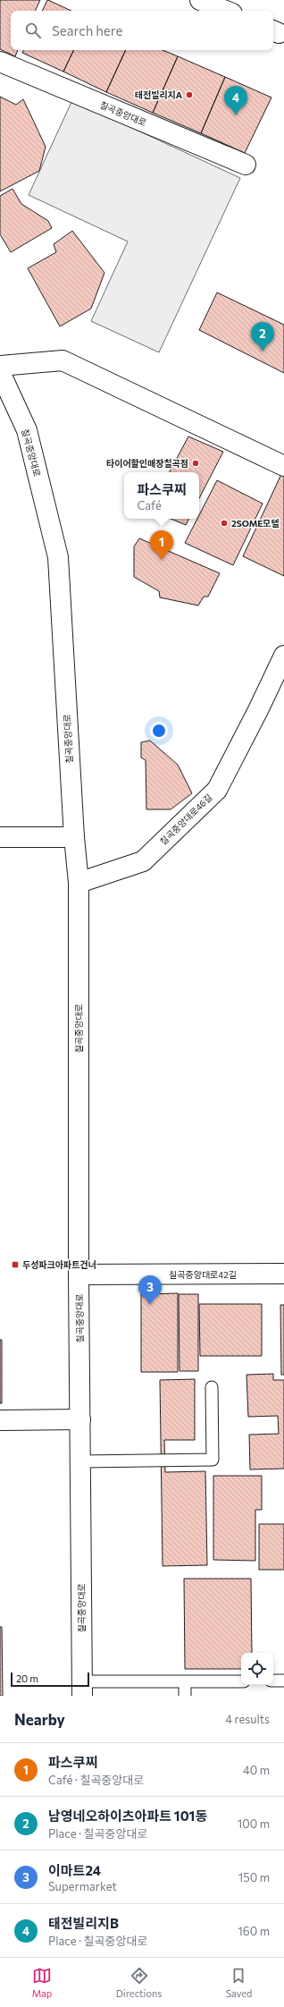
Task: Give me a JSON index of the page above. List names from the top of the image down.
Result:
{
  "streets": {
    "main road": ["칠곡중앙대로", "칠곡중앙대로46길", "칠곡중앙대로42길"]
  },
  "crossings": [
    ["칠곡중앙대로", "칠곡중앙대로46길"],
    ["칠곡중앙대로", "칠곡중앙대로42길"]
  ],
  "places": {
    "other": ["태전빌리지A", "타이어할인매장칠곡점", "2SOME모텔"],
    "transit": ["두성파크아파트건너"]
  },
  "scale_bar": "20 m",
  "page": {
    "search": "Search here",
    "pins": [
      "4",
      "2",
      "1",
      "3"
    ],
    "popup": ["파스쿠찌", "Café"],
    "scale": "20 m",
    "heading": ["Nearby", "4 results"],
    "list": [
      {
        "mark": "1",
        "name": "파스쿠찌",
        "note": "Café · 칠곡중앙대로",
        "value": "40 m"
      },
      {
        "mark": "2",
        "name": "남영네오하이츠아파트 101동",
        "note": "Place · 칠곡중앙대로",
        "value": "100 m"
      },
      {
        "mark": "3",
        "name": "이마트24",
        "note": "Supermarket",
        "value": "150 m"
      },
      {
        "mark": "4",
        "name": "태전빌리지B",
        "note": "Place · 칠곡중앙대로",
        "value": "160 m"
      }
    ],
    "nav": ["Map", "Directions", "Saved"]
  }
}
